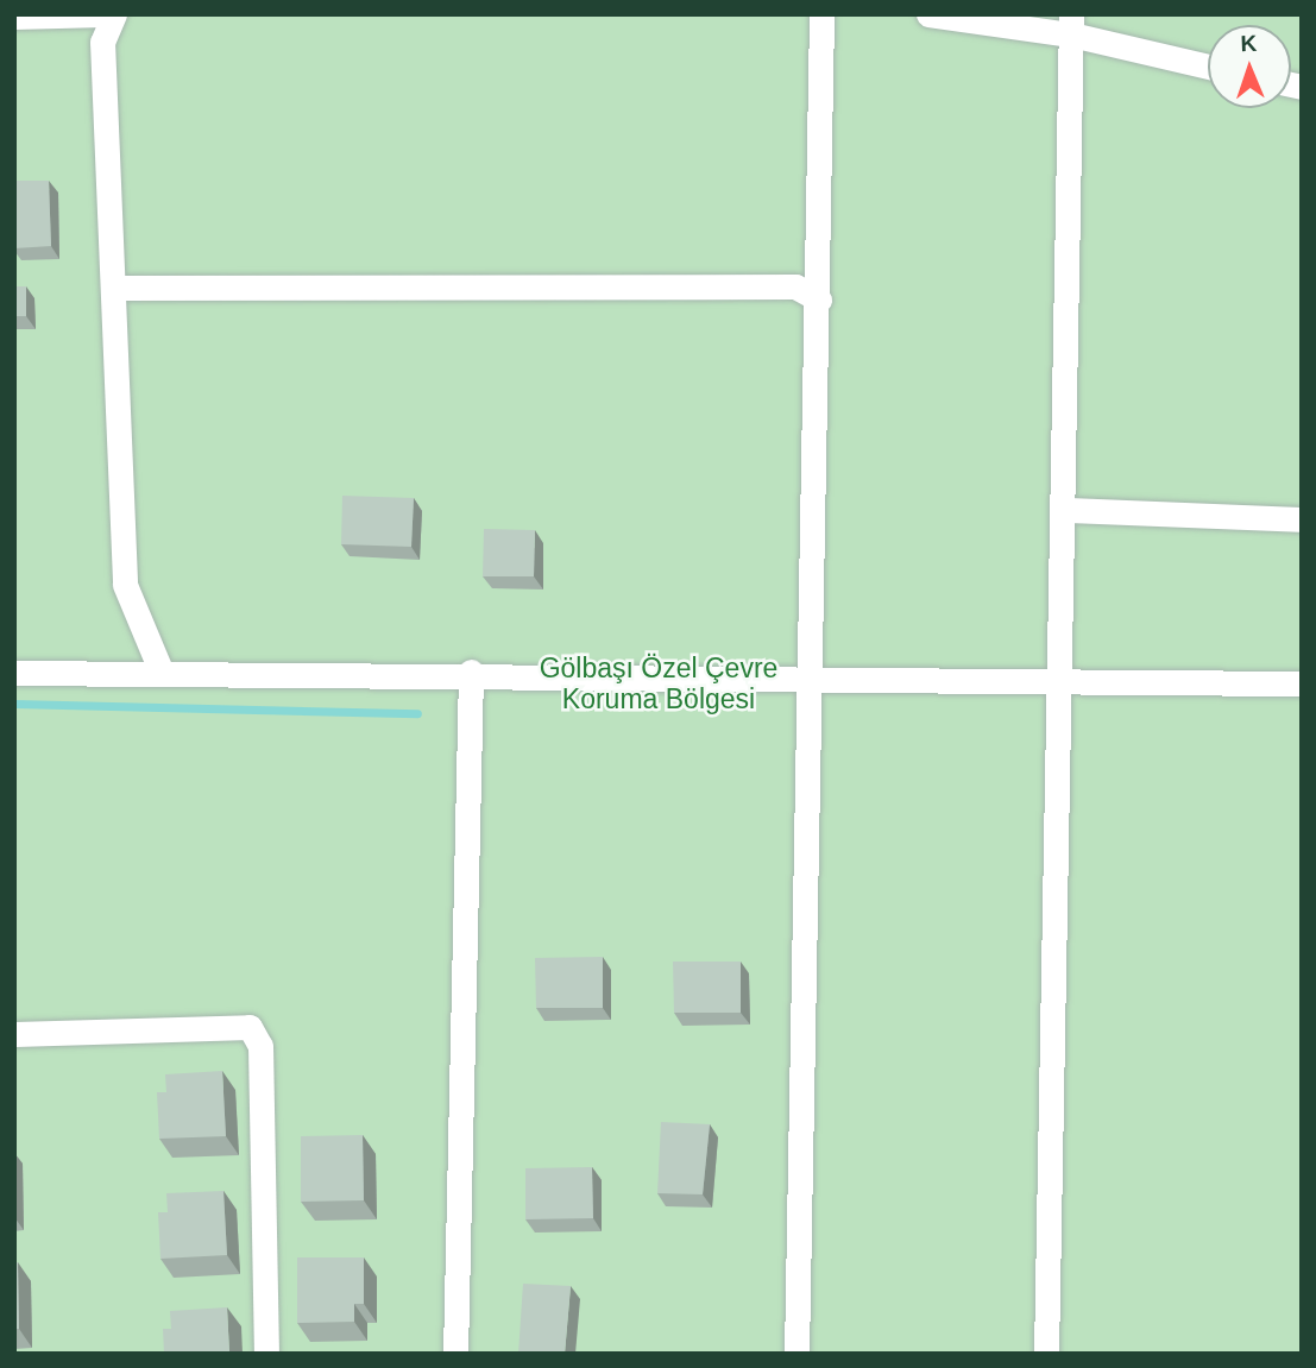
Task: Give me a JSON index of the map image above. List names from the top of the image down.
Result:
{
  "parks": ["Gölbaşı Özel Çevre Koruma Bölgesi"],
  "north": "top"
}
